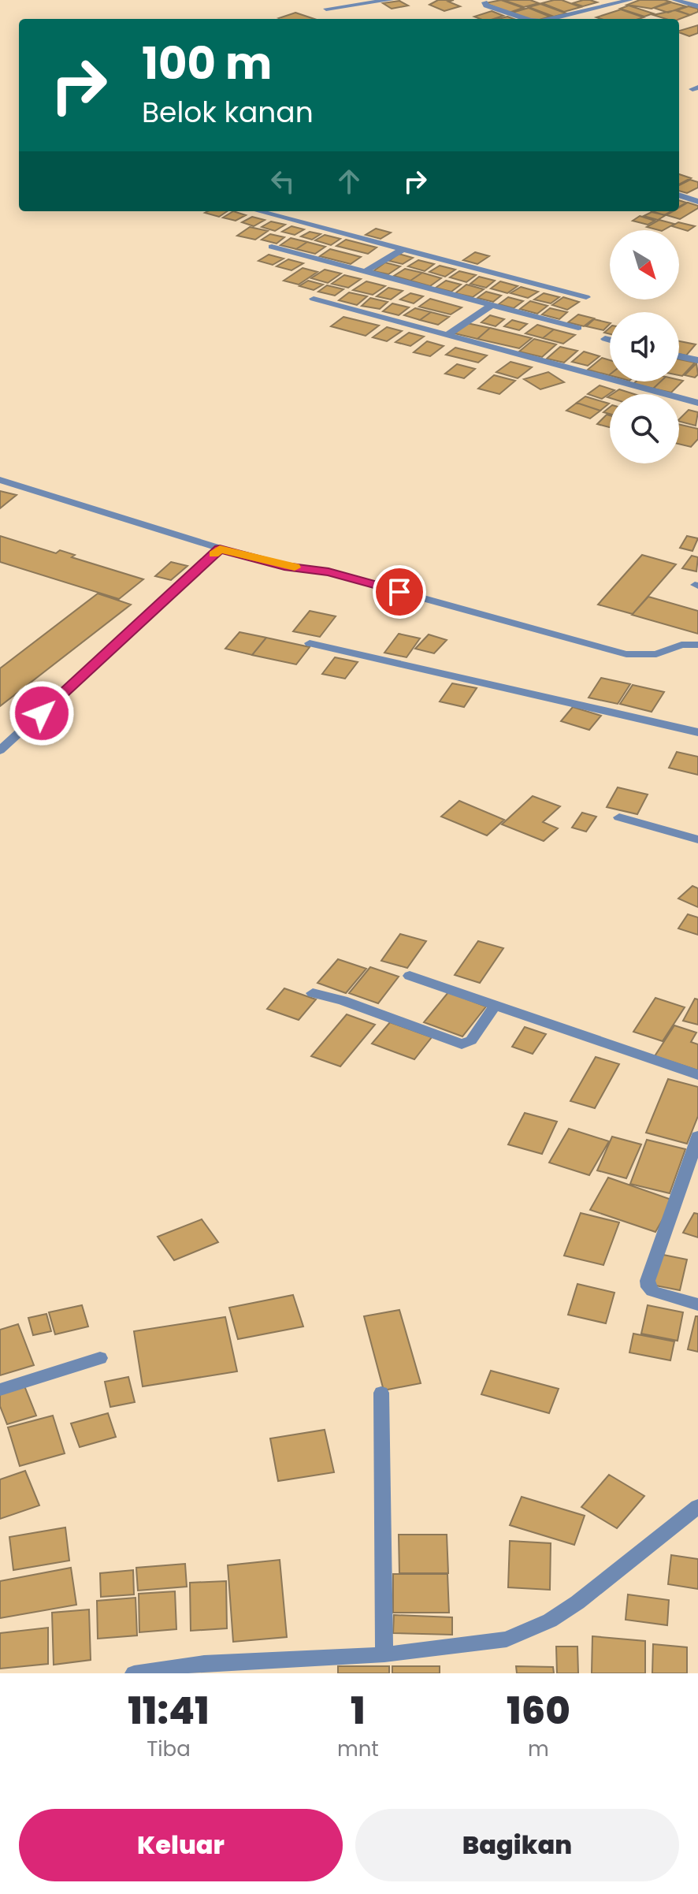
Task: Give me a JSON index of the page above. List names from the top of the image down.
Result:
{
  "north": "bottom right",
  "page": {
    "turn": ["100 m", "Belok kanan"],
    "eta": [
      "11:41",
      "Tiba",
      "1",
      "mnt",
      "160",
      "m"
    ],
    "buttons": ["Keluar", "Bagikan"]
  }
}
